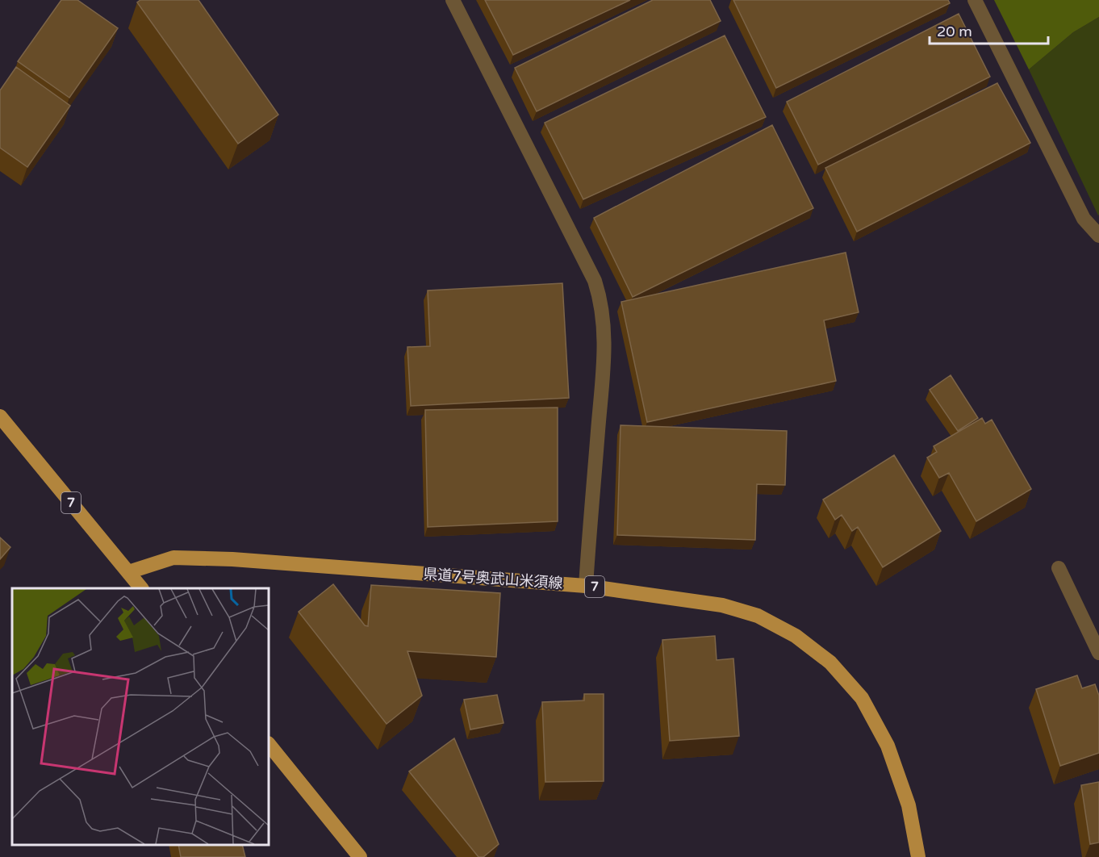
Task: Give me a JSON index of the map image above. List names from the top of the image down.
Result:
{
  "streets": {
    "main road": ["7", "県道7号奥武山米須線"]
  },
  "crossings": [
    ["7", "県道7号奥武山米須線"]
  ],
  "scale_bar": "20 m"
}
